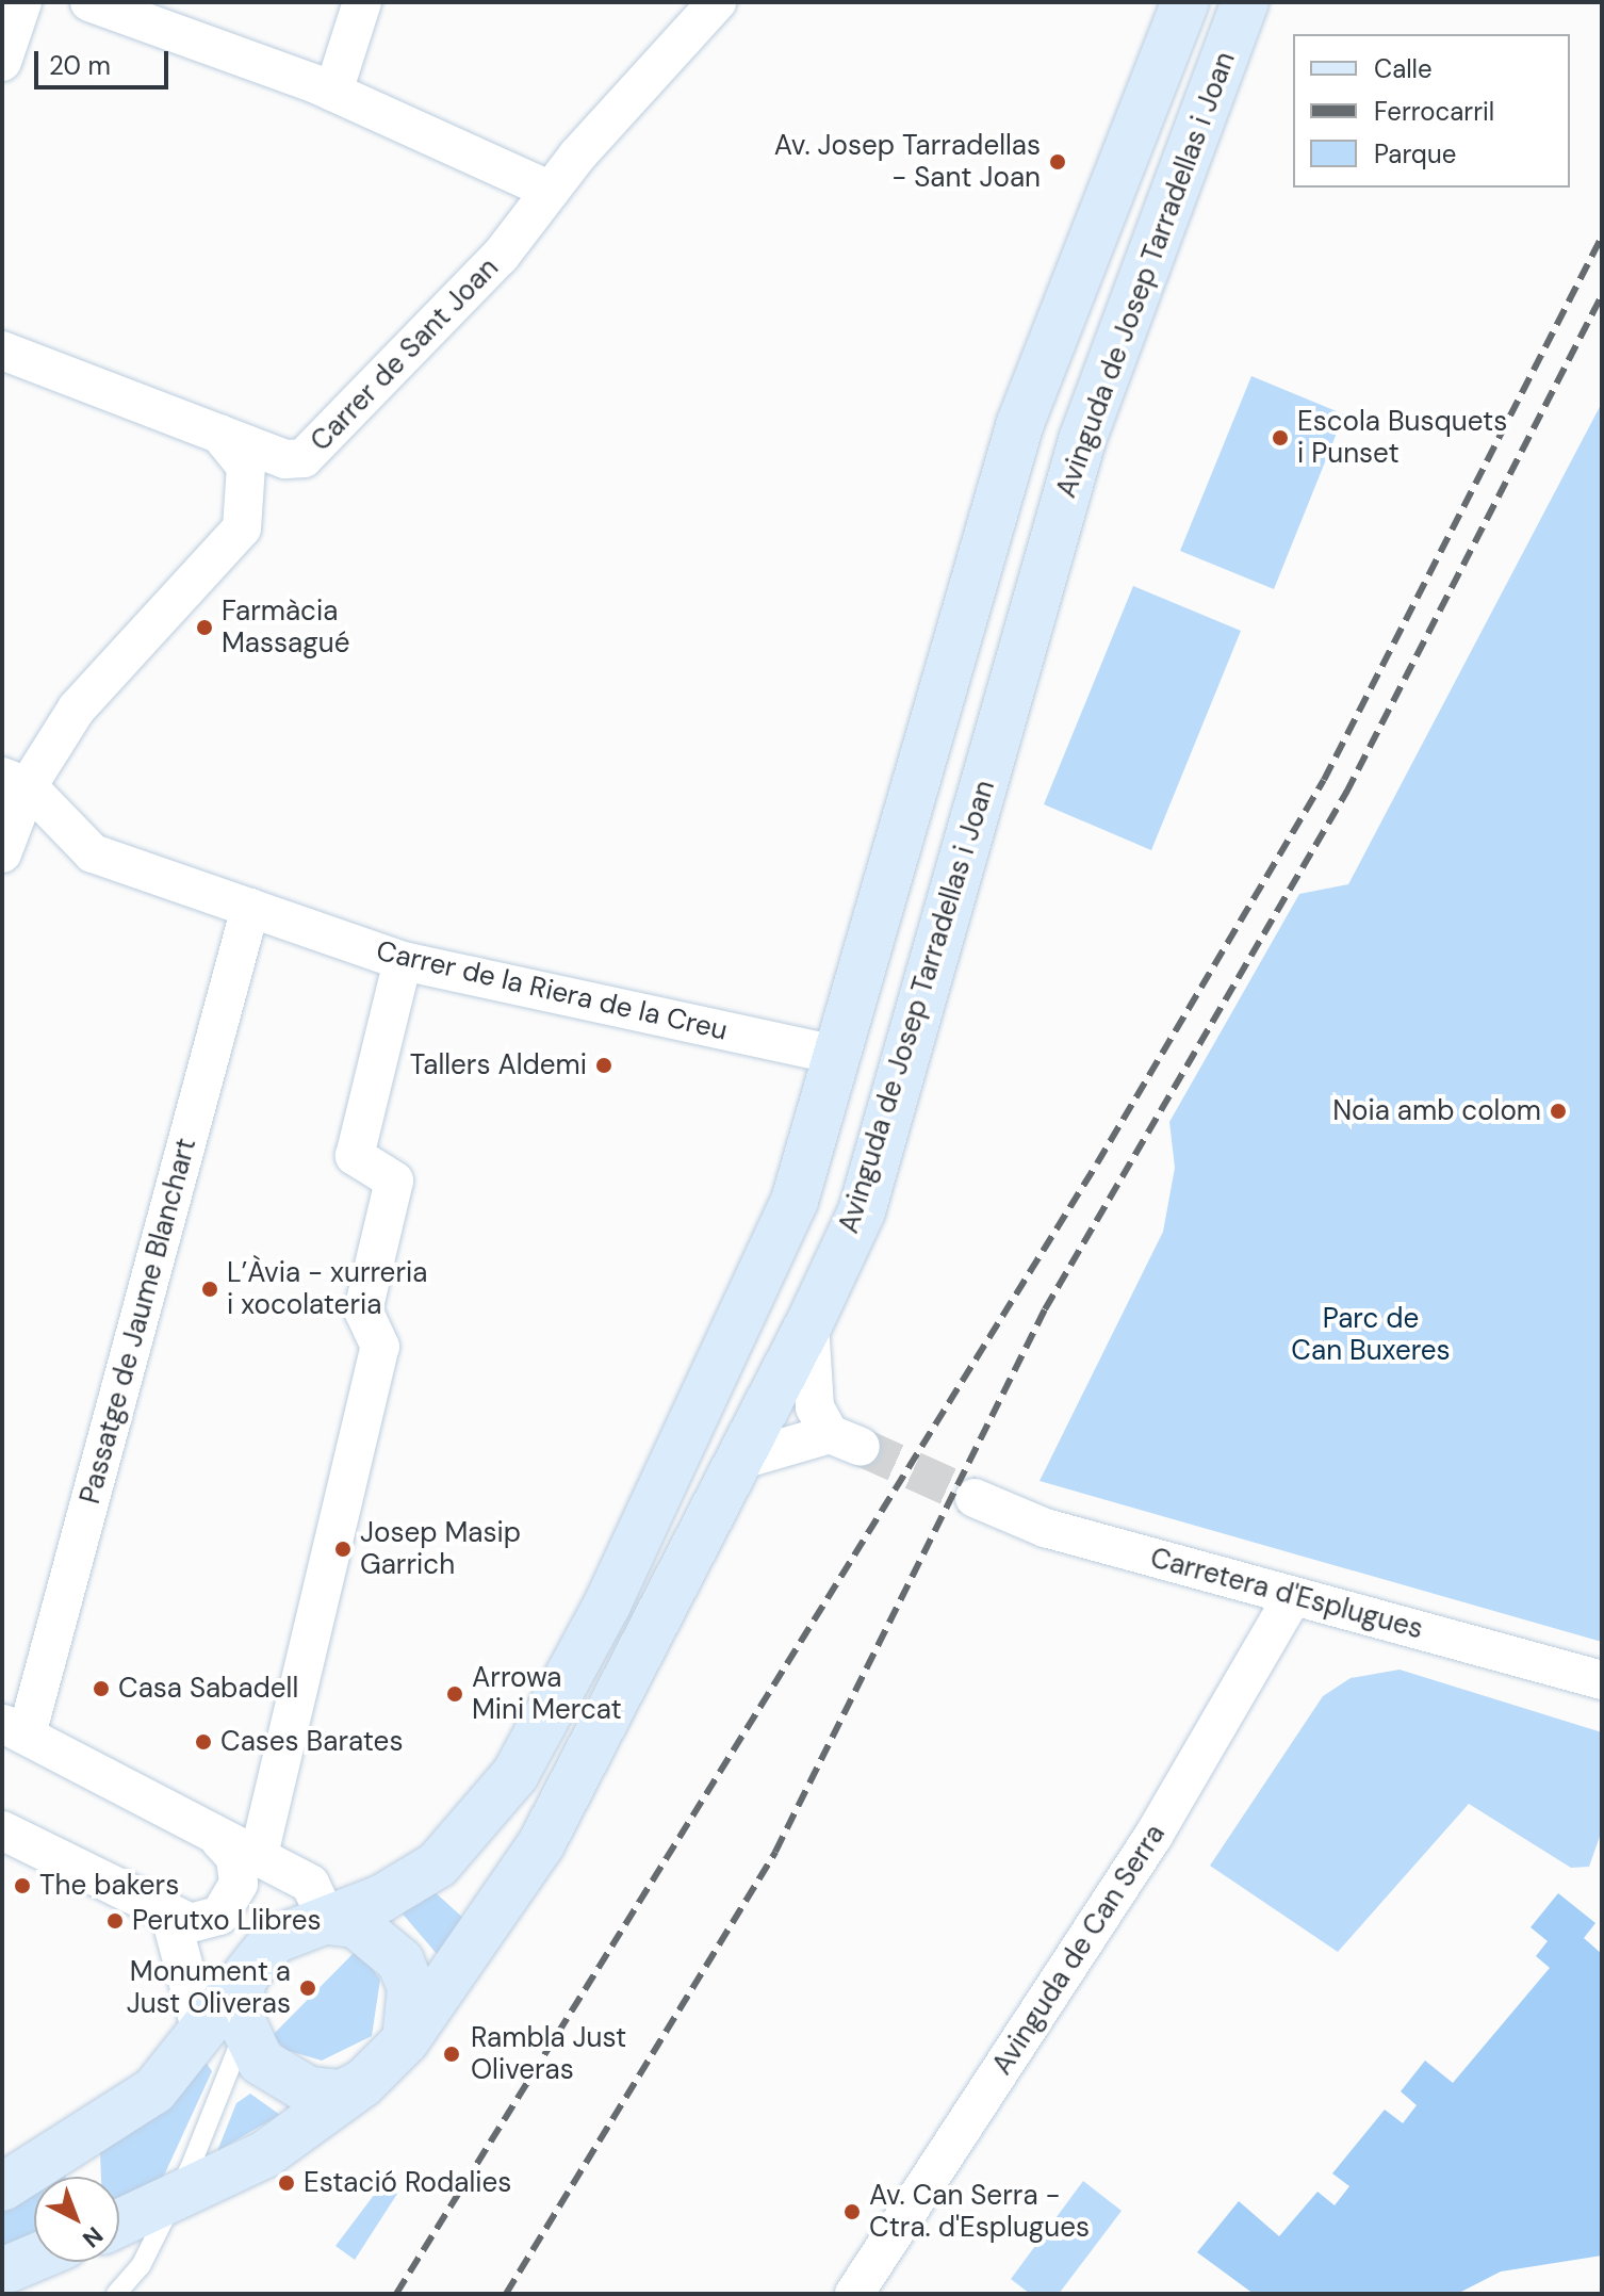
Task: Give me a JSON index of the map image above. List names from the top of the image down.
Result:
{
  "streets": {
    "street": [
      "Avinguda de Josep Tarradellas i Joan",
      "Carrer de Sant Joan",
      "Carrer de la Riera de la Creu",
      "Passatge de Jaume Blanchart",
      "Carretera d'Esplugues",
      "Avinguda de Can Serra"
    ]
  },
  "crossings": [
    ["Avinguda de Josep Tarradellas i Joan", "Carrer de la Riera de la Creu"],
    ["Carrer de la Riera de la Creu", "Passatge de Jaume Blanchart"],
    ["Carretera d'Esplugues", "Avinguda de Can Serra"]
  ],
  "parks": ["Parc de Can Buxeres"],
  "places": [
    "Av. Josep Tarradellas - Sant Joan",
    "Escola Busquets i Punset",
    "Farmàcia Massagué",
    "Tallers Aldemi",
    "Noia amb colom",
    "L’Àvia - xurreria i xocolateria",
    "Josep Masip Garrich",
    "Casa Sabadell",
    "Arrowa Mini Mercat",
    "Cases Barates",
    "The bakers",
    "Perutxo Llibres",
    "Monument a Just Oliveras",
    "Rambla Just Oliveras",
    "Estació Rodalies",
    "Av. Can Serra - Ctra. d'Esplugues"
  ],
  "legend": ["Calle", "Ferrocarril", "Parque"],
  "scale_bar": "20 m",
  "north": "bottom right"
}
